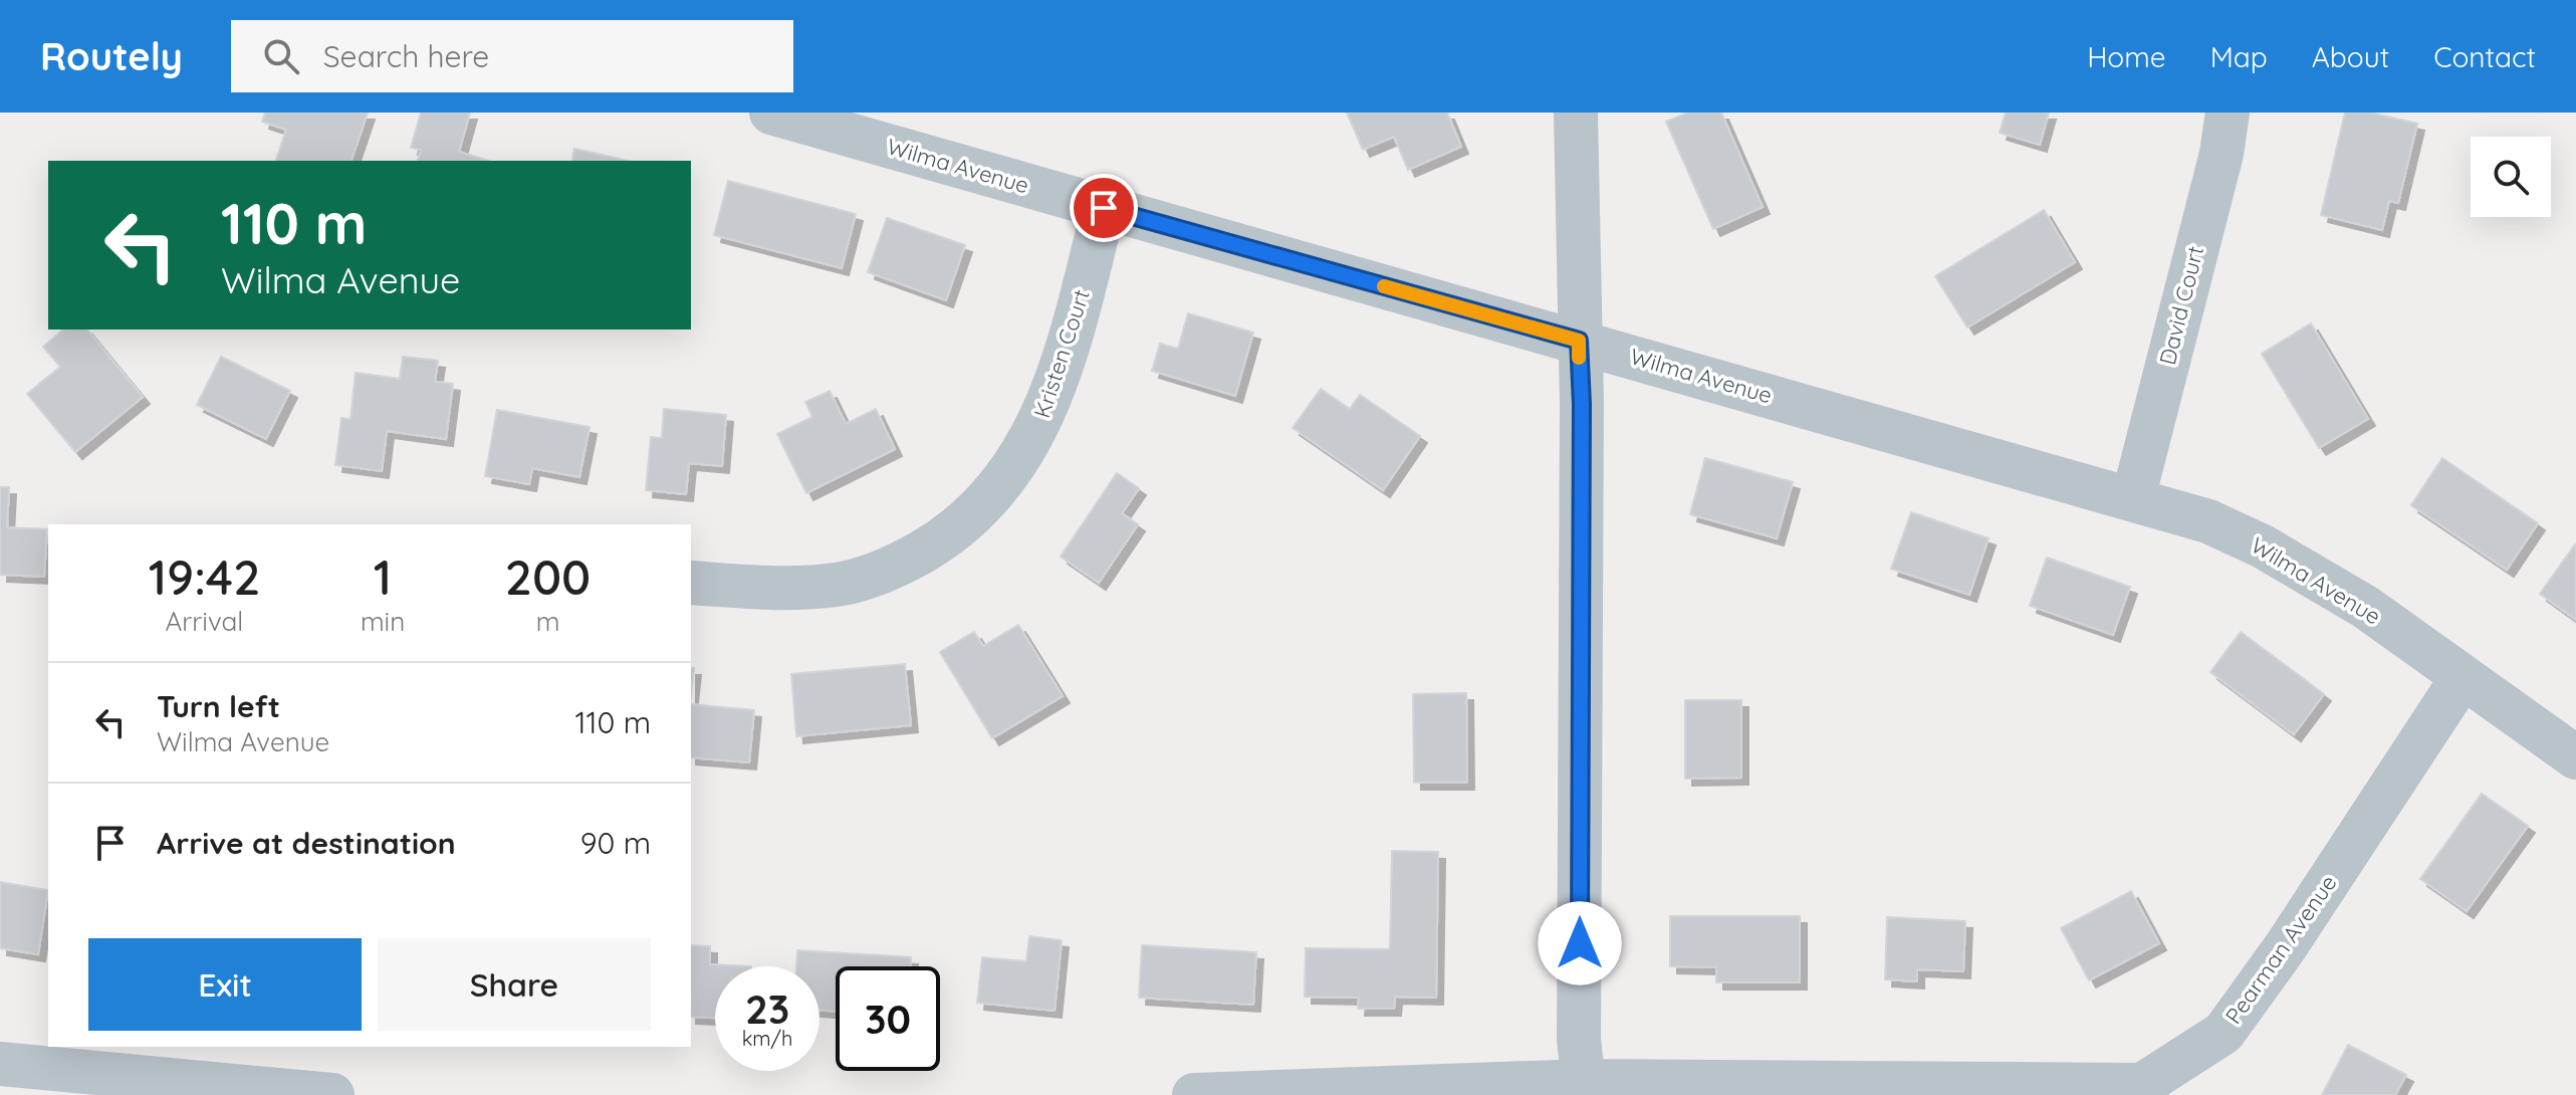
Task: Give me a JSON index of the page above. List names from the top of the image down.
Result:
{
  "streets": {
    "street": [
      "Wilma Avenue",
      "David Court",
      "Kristen Court",
      "Pearman Avenue"
    ]
  },
  "crossings": [
    ["Wilma Avenue", "David Court"],
    ["Wilma Avenue", "Kristen Court"],
    ["Wilma Avenue", "Pearman Avenue"]
  ],
  "page": {
    "header": "Routely",
    "search": "Search here",
    "nav": [
      "Home",
      "Map",
      "About",
      "Contact"
    ],
    "turn": ["110 m", "Wilma Avenue"],
    "eta": [
      "19:42",
      "Arrival",
      "1",
      "min",
      "200",
      "m"
    ],
    "list": [
      {
        "name": "Turn left",
        "note": "Wilma Avenue",
        "value": "110 m"
      },
      {
        "name": "Arrive at destination",
        "value": "90 m"
      }
    ],
    "buttons": ["Exit", "Share"],
    "speed": "23 km/h",
    "limit": "30"
  }
}
